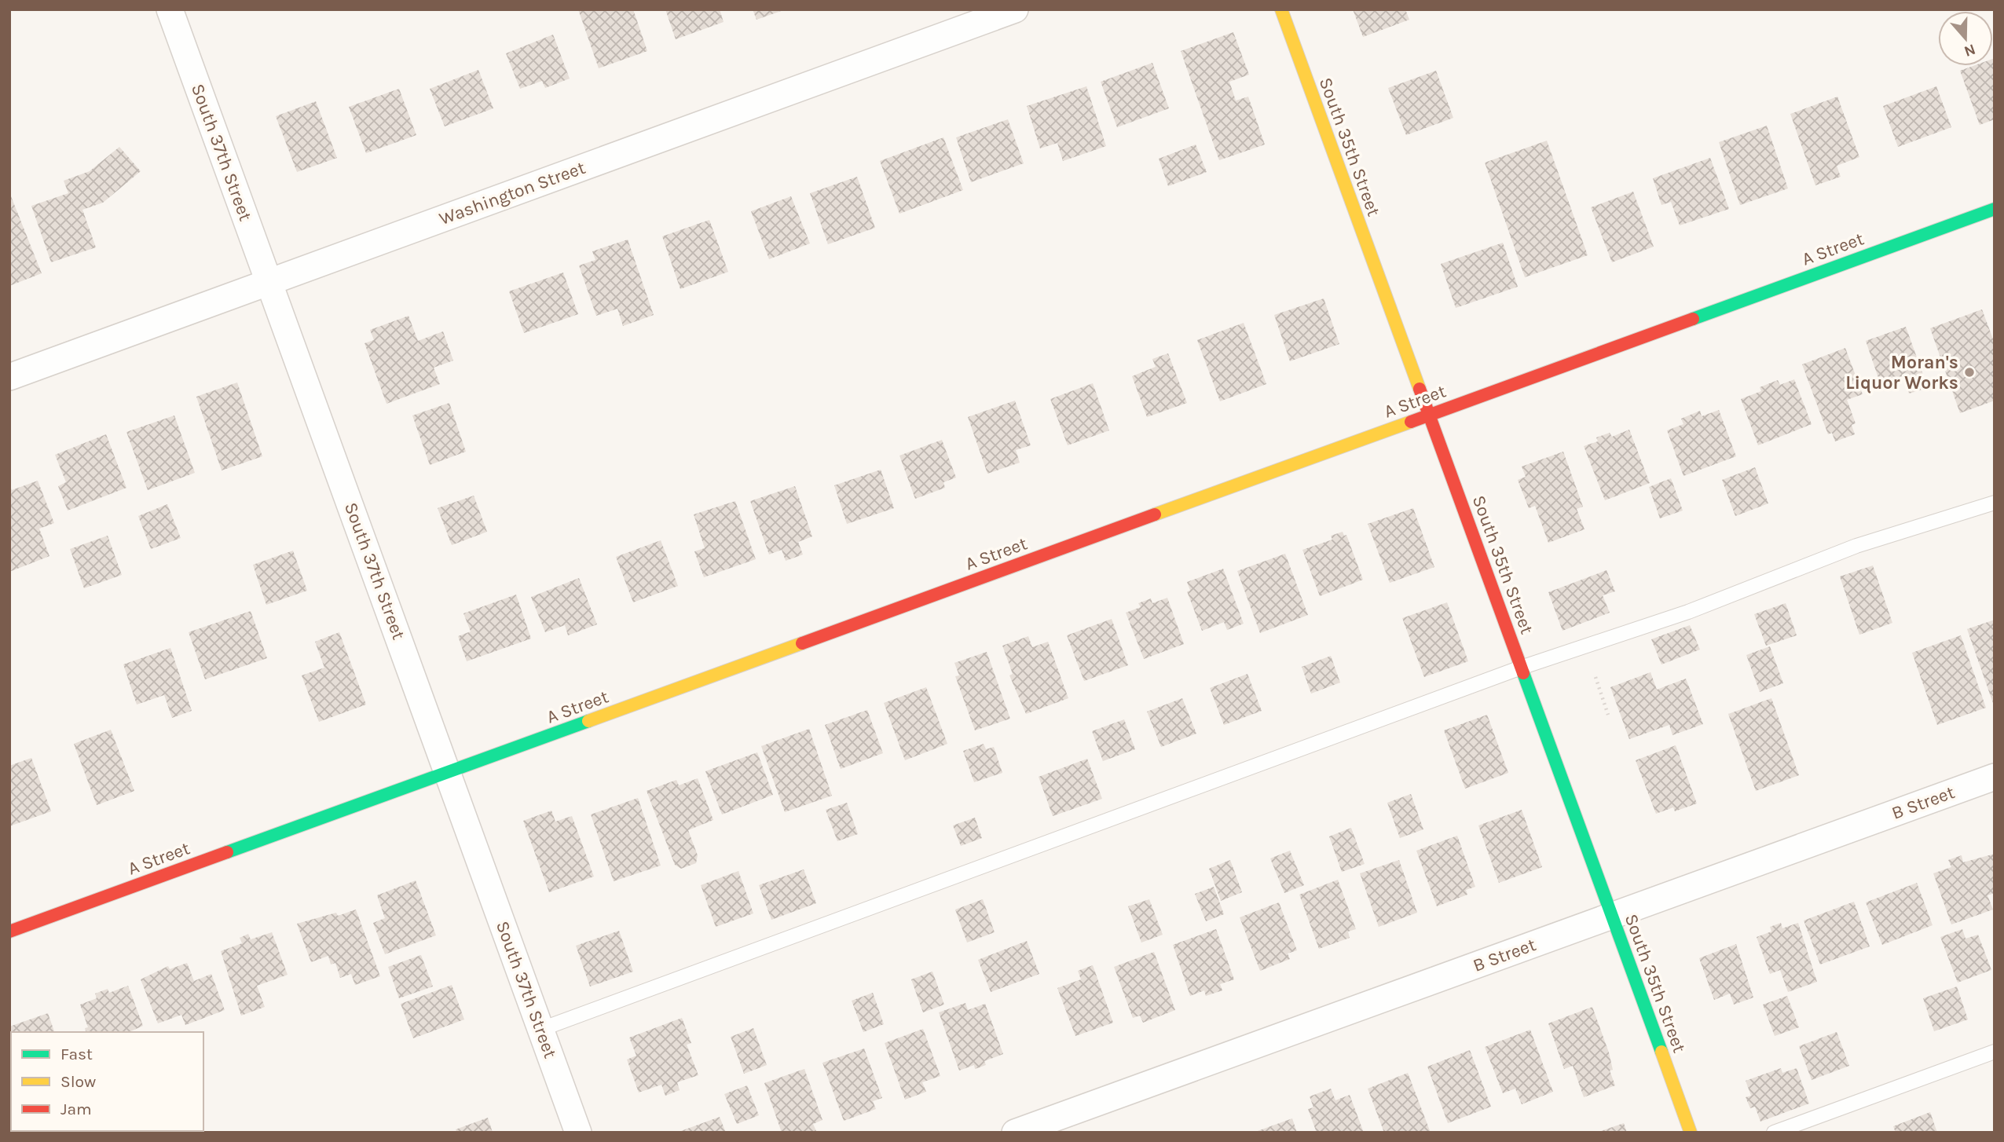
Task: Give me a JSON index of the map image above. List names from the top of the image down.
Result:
{
  "streets": {
    "main road": ["South 35th Street", "A Street"],
    "street": ["South 37th Street", "Washington Street", "B Street"]
  },
  "crossings": [
    ["South 35th Street", "A Street"],
    ["South 35th Street", "B Street"],
    ["South 37th Street", "Washington Street"],
    ["South 37th Street", "A Street"]
  ],
  "places": ["Moran's Liquor Works"],
  "legend": ["Fast", "Slow", "Jam"],
  "north": "bottom"
}
